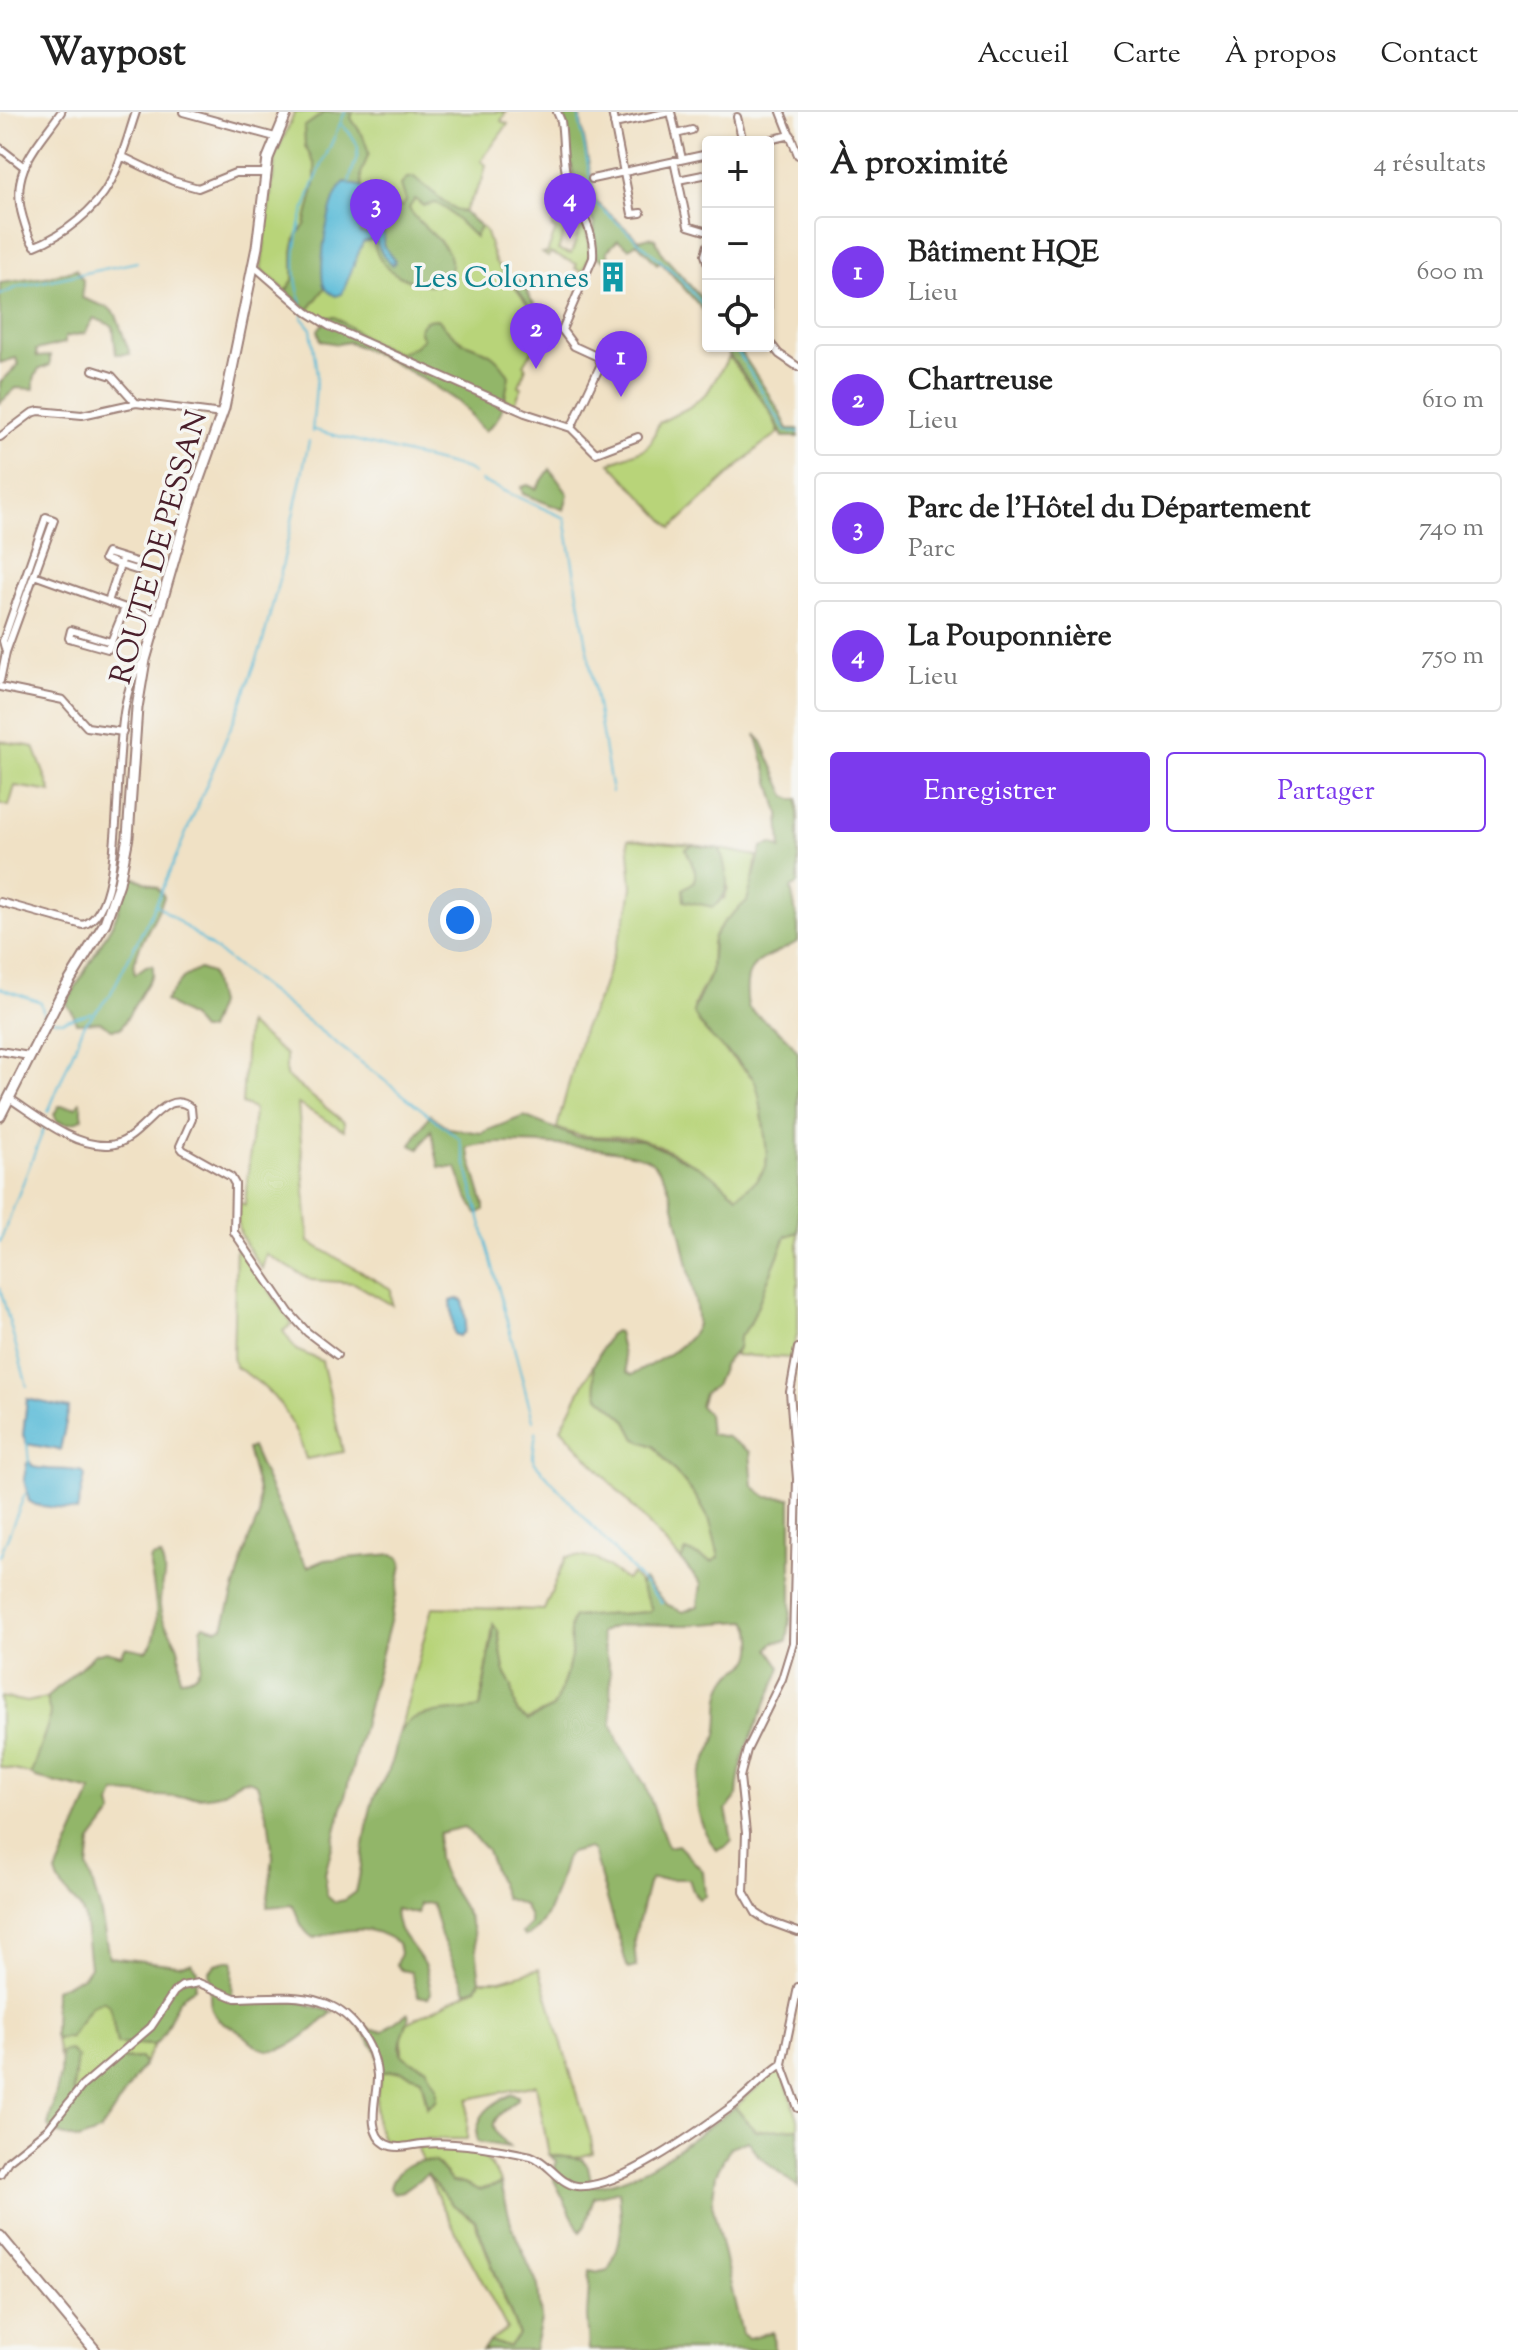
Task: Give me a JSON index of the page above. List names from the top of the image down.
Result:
{
  "streets": {
    "main road": ["ROUTE DE PESSAN"]
  },
  "places": {
    "building": ["Les Colonnes"]
  },
  "page": {
    "header": "Waypost",
    "nav": [
      "Accueil",
      "Carte",
      "À propos",
      "Contact"
    ],
    "heading": ["À proximité", "4 résultats"],
    "map_buttons": ["+", "−"],
    "pins": [
      "4",
      "3",
      "2",
      "1"
    ],
    "list": [
      {
        "mark": "1",
        "name": "Bâtiment HQE",
        "note": "Lieu",
        "value": "600 m"
      },
      {
        "mark": "2",
        "name": "Chartreuse",
        "note": "Lieu",
        "value": "610 m"
      },
      {
        "mark": "3",
        "name": "Parc de l'Hôtel du Département",
        "note": "Parc",
        "value": "740 m"
      },
      {
        "mark": "4",
        "name": "La Pouponnière",
        "note": "Lieu",
        "value": "750 m"
      }
    ],
    "buttons": ["Enregistrer", "Partager"]
  }
}
